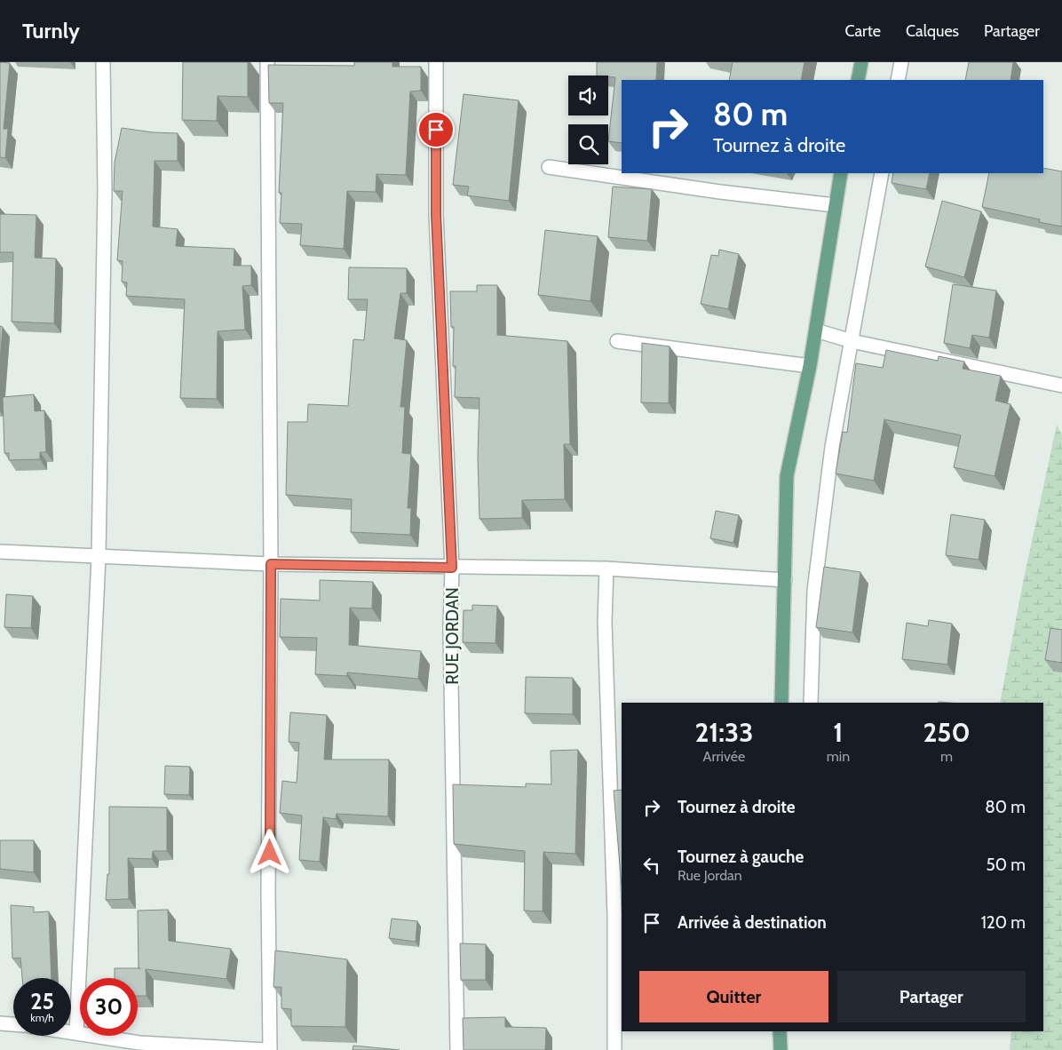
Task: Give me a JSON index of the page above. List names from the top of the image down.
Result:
{
  "streets": {
    "street": ["RUE JORDAN"]
  },
  "page": {
    "header": "Turnly",
    "nav": ["Carte", "Calques", "Partager"],
    "turn": ["80 m", "Tournez à droite"],
    "eta": [
      "21:33",
      "Arrivée",
      "1",
      "min",
      "250",
      "m"
    ],
    "list": [
      {
        "name": "Tournez à droite",
        "value": "80 m"
      },
      {
        "name": "Tournez à gauche",
        "note": "Rue Jordan",
        "value": "50 m"
      },
      {
        "name": "Arrivée à destination",
        "value": "120 m"
      }
    ],
    "buttons": ["Quitter", "Partager"],
    "speed": "25 km/h",
    "limit": "30"
  }
}
